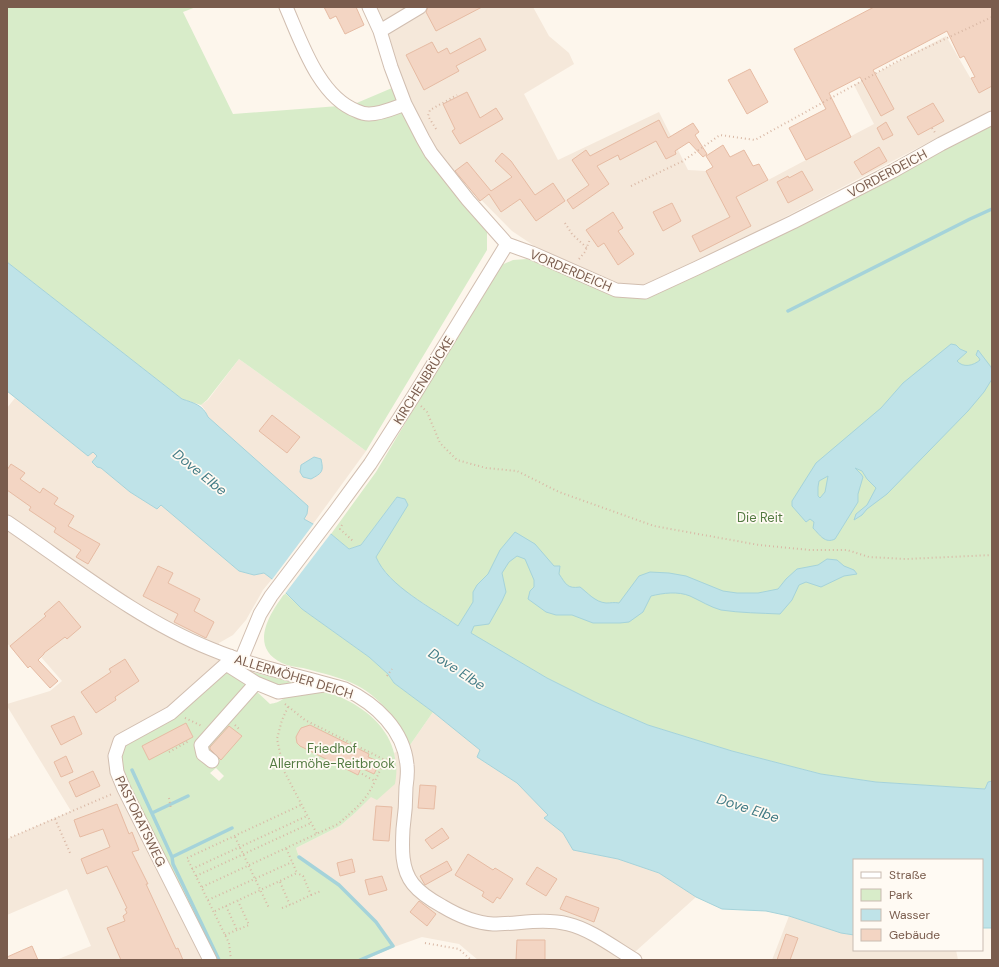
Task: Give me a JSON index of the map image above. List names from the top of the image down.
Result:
{
  "streets": {
    "street": [
      "VORDERDEICH",
      "KIRCHENBRÜCKE",
      "ALLERMÖHER DEICH",
      "PASTORATSWEG"
    ]
  },
  "crossings": [
    ["VORDERDEICH", "KIRCHENBRÜCKE"],
    ["KIRCHENBRÜCKE", "ALLERMÖHER DEICH"],
    ["KIRCHENBRÜCKE", "PASTORATSWEG"],
    ["ALLERMÖHER DEICH", "PASTORATSWEG"]
  ],
  "water": ["Dove Elbe"],
  "parks": ["Die Reit", "Friedhof Allermöhe-Reitbrook"],
  "legend": [
    "Straße",
    "Park",
    "Wasser",
    "Gebäude"
  ]
}
